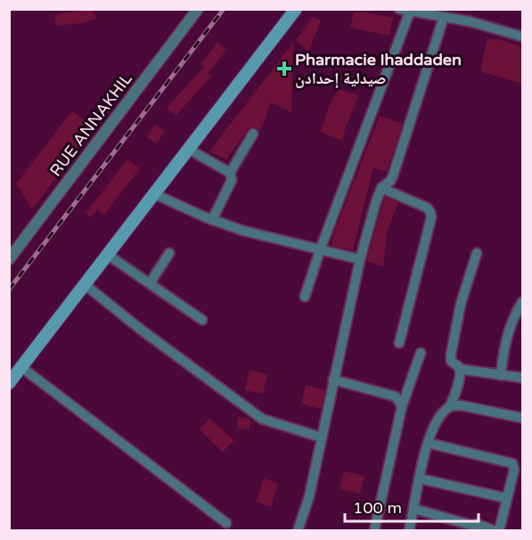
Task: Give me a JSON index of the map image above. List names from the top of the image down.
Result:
{
  "streets": {
    "street": ["RUE ANNAKHIL"]
  },
  "places": {
    "health": ["Pharmacie Ihaddaden صيدلية إحدادن"]
  },
  "scale_bar": "100 m"
}
